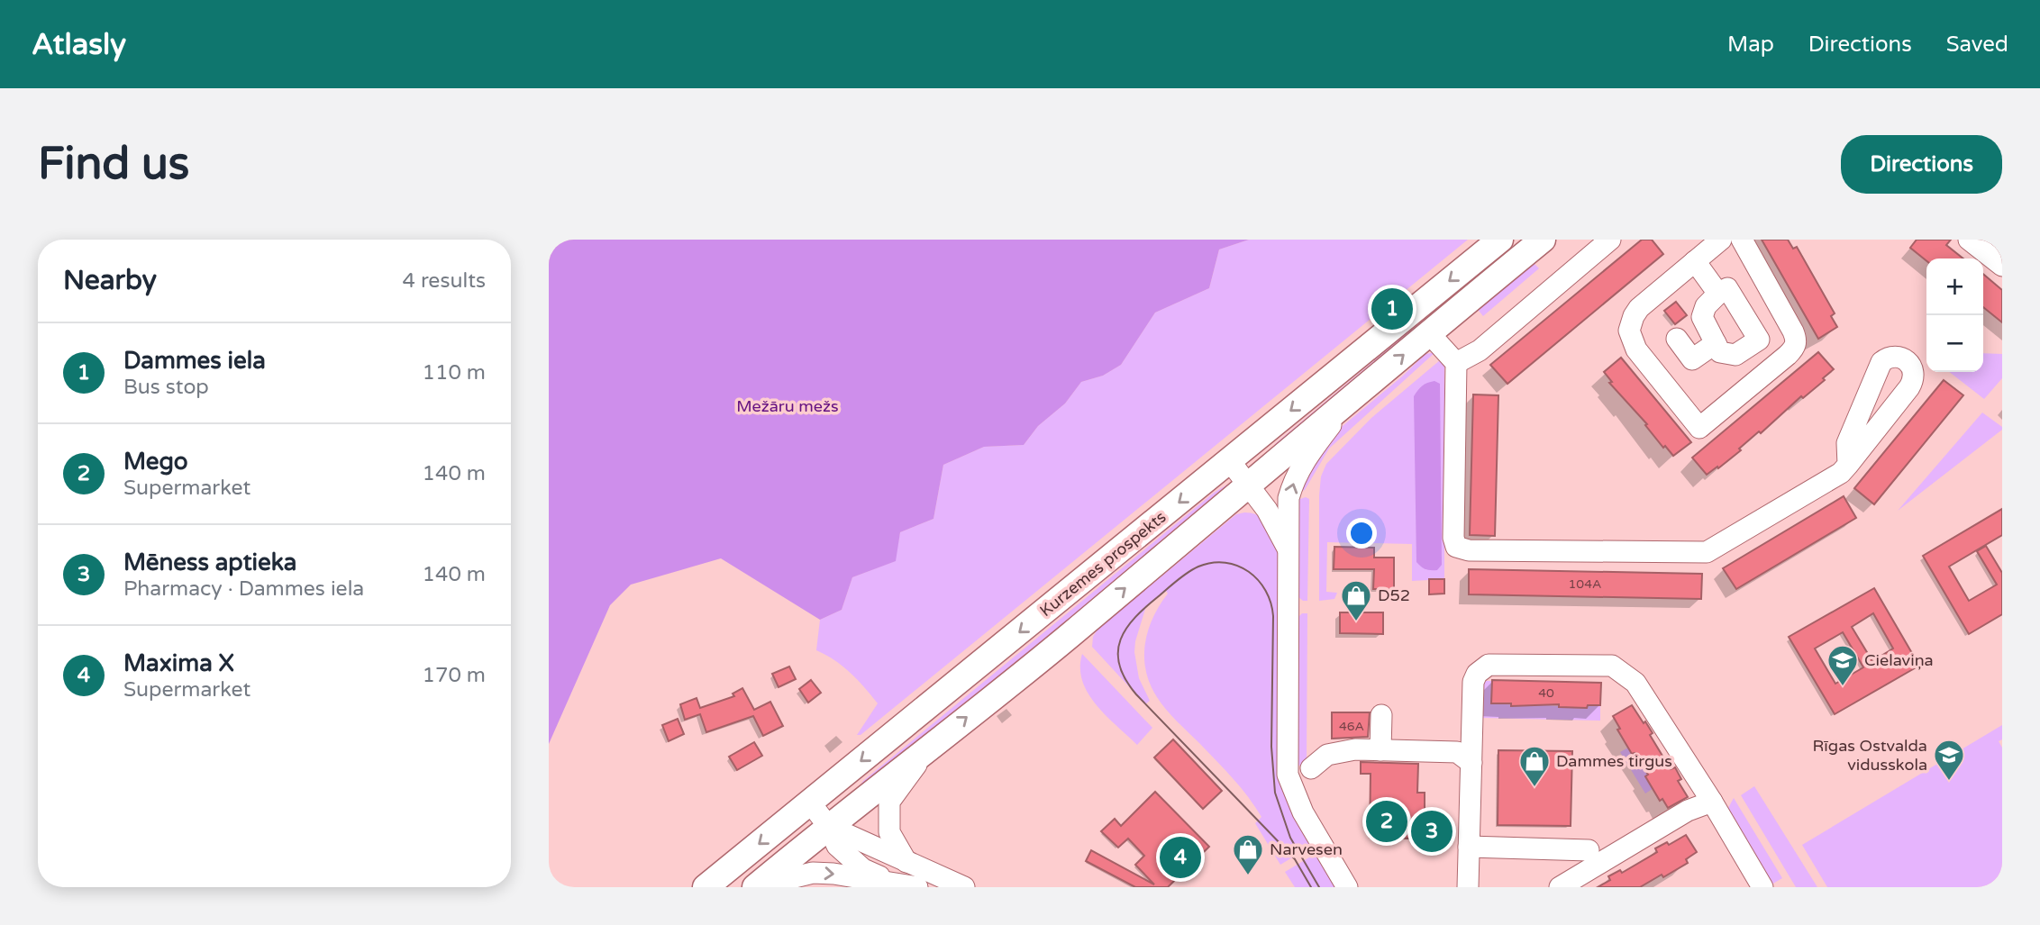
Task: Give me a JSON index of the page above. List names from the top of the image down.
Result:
{
  "streets": {
    "main road": ["Kurzemes prospekts"]
  },
  "parks": ["Mežāru mežs"],
  "places": {
    "shop": ["D52", "Dammes tirgus", "Narvesen"],
    "school or university": ["Cielaviņa", "Rīgas Ostvalda vidusskola"]
  },
  "house_numbers": ["104A", "40", "46A"],
  "page": {
    "header": "Atlasly",
    "nav": ["Map", "Directions", "Saved"],
    "buttons": "Directions",
    "title": "Find us",
    "heading": ["Nearby", "4 results"],
    "map_buttons": ["+", "−"],
    "pins": [
      "1",
      "2",
      "3",
      "4"
    ],
    "list": [
      {
        "mark": "1",
        "name": "Dammes iela",
        "note": "Bus stop",
        "value": "110 m"
      },
      {
        "mark": "2",
        "name": "Mego",
        "note": "Supermarket",
        "value": "140 m"
      },
      {
        "mark": "3",
        "name": "Mēness aptieka",
        "note": "Pharmacy · Dammes iela",
        "value": "140 m"
      },
      {
        "mark": "4",
        "name": "Maxima X",
        "note": "Supermarket",
        "value": "170 m"
      }
    ]
  }
}
